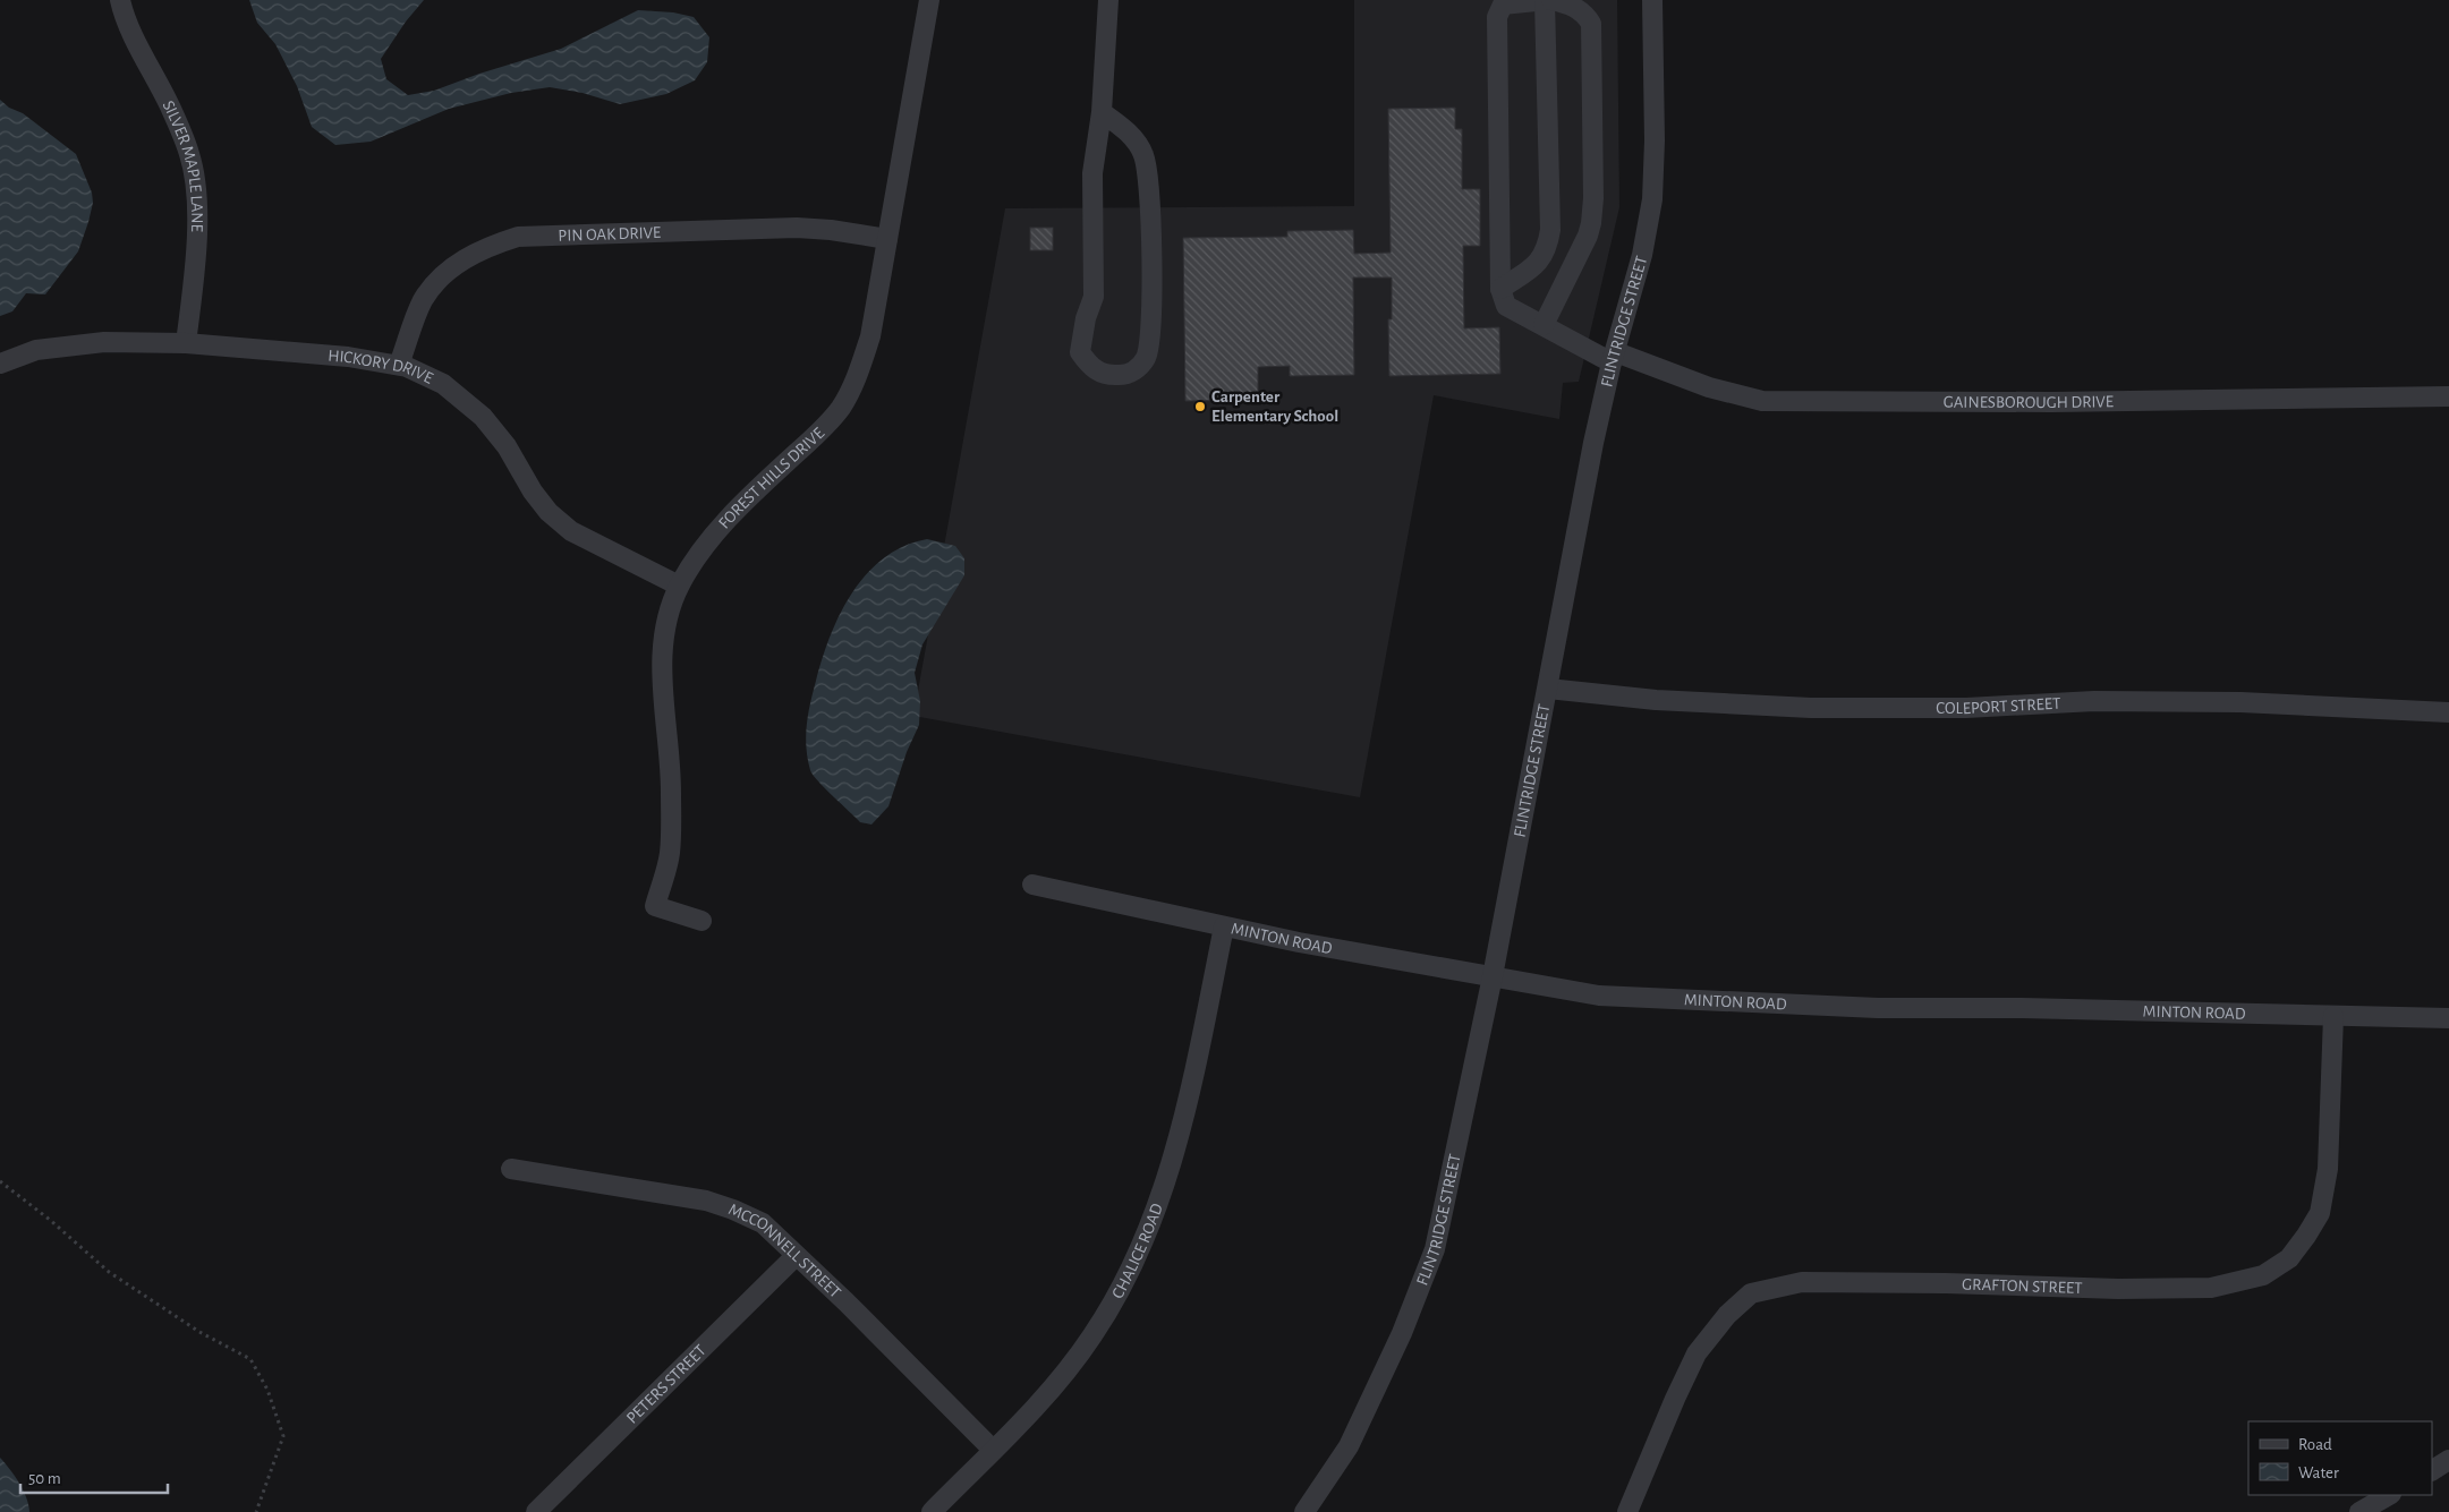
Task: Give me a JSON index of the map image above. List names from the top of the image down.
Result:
{
  "streets": {
    "street": [
      "SILVER MAPLE LANE",
      "PIN OAK DRIVE",
      "FLINTRIDGE STREET",
      "HICKORY DRIVE",
      "GAINESBOROUGH DRIVE",
      "FOREST HILLS DRIVE",
      "COLEPORT STREET",
      "MINTON ROAD",
      "CHALICE ROAD",
      "MCCONNELL STREET",
      "GRAFTON STREET",
      "PETERS STREET"
    ]
  },
  "crossings": [
    ["SILVER MAPLE LANE", "HICKORY DRIVE"],
    ["PIN OAK DRIVE", "HICKORY DRIVE"],
    ["PIN OAK DRIVE", "FOREST HILLS DRIVE"],
    ["FLINTRIDGE STREET", "GAINESBOROUGH DRIVE"],
    ["FLINTRIDGE STREET", "COLEPORT STREET"],
    ["FLINTRIDGE STREET", "MINTON ROAD"],
    ["HICKORY DRIVE", "FOREST HILLS DRIVE"],
    ["MINTON ROAD", "CHALICE ROAD"],
    ["MINTON ROAD", "GRAFTON STREET"],
    ["CHALICE ROAD", "MCCONNELL STREET"],
    ["MCCONNELL STREET", "PETERS STREET"]
  ],
  "places": ["Carpenter Elementary School"],
  "legend": ["Road", "Water"],
  "scale_bar": "50 m"
}
